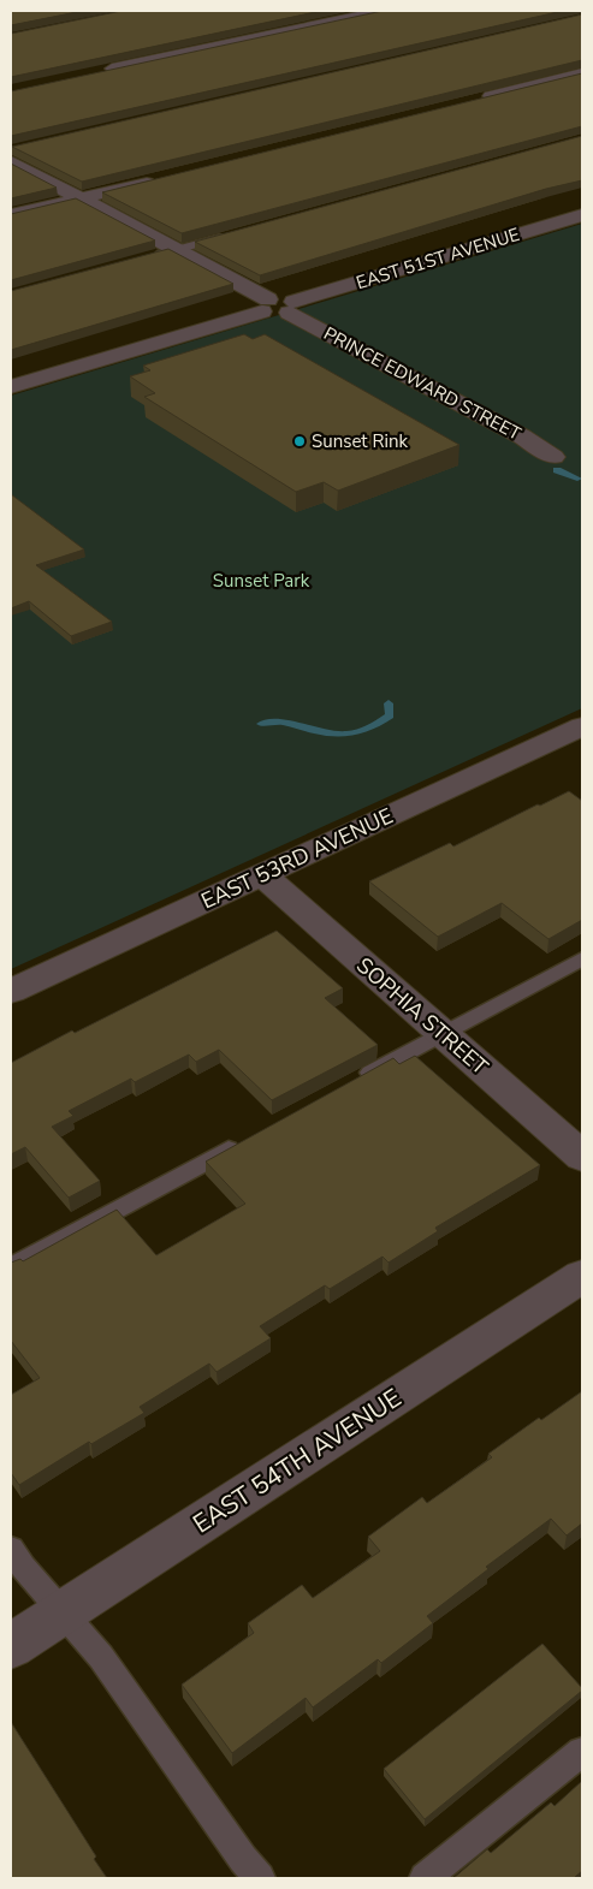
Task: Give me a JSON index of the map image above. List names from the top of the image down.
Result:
{
  "streets": {
    "street": [
      "EAST 51ST AVENUE",
      "PRINCE EDWARD STREET",
      "EAST 53RD AVENUE",
      "SOPHIA STREET",
      "EAST 54TH AVENUE"
    ]
  },
  "crossings": [
    ["EAST 51ST AVENUE", "PRINCE EDWARD STREET"],
    ["EAST 53RD AVENUE", "SOPHIA STREET"]
  ],
  "parks": ["Sunset Park"],
  "places": ["Sunset Rink"]
}
